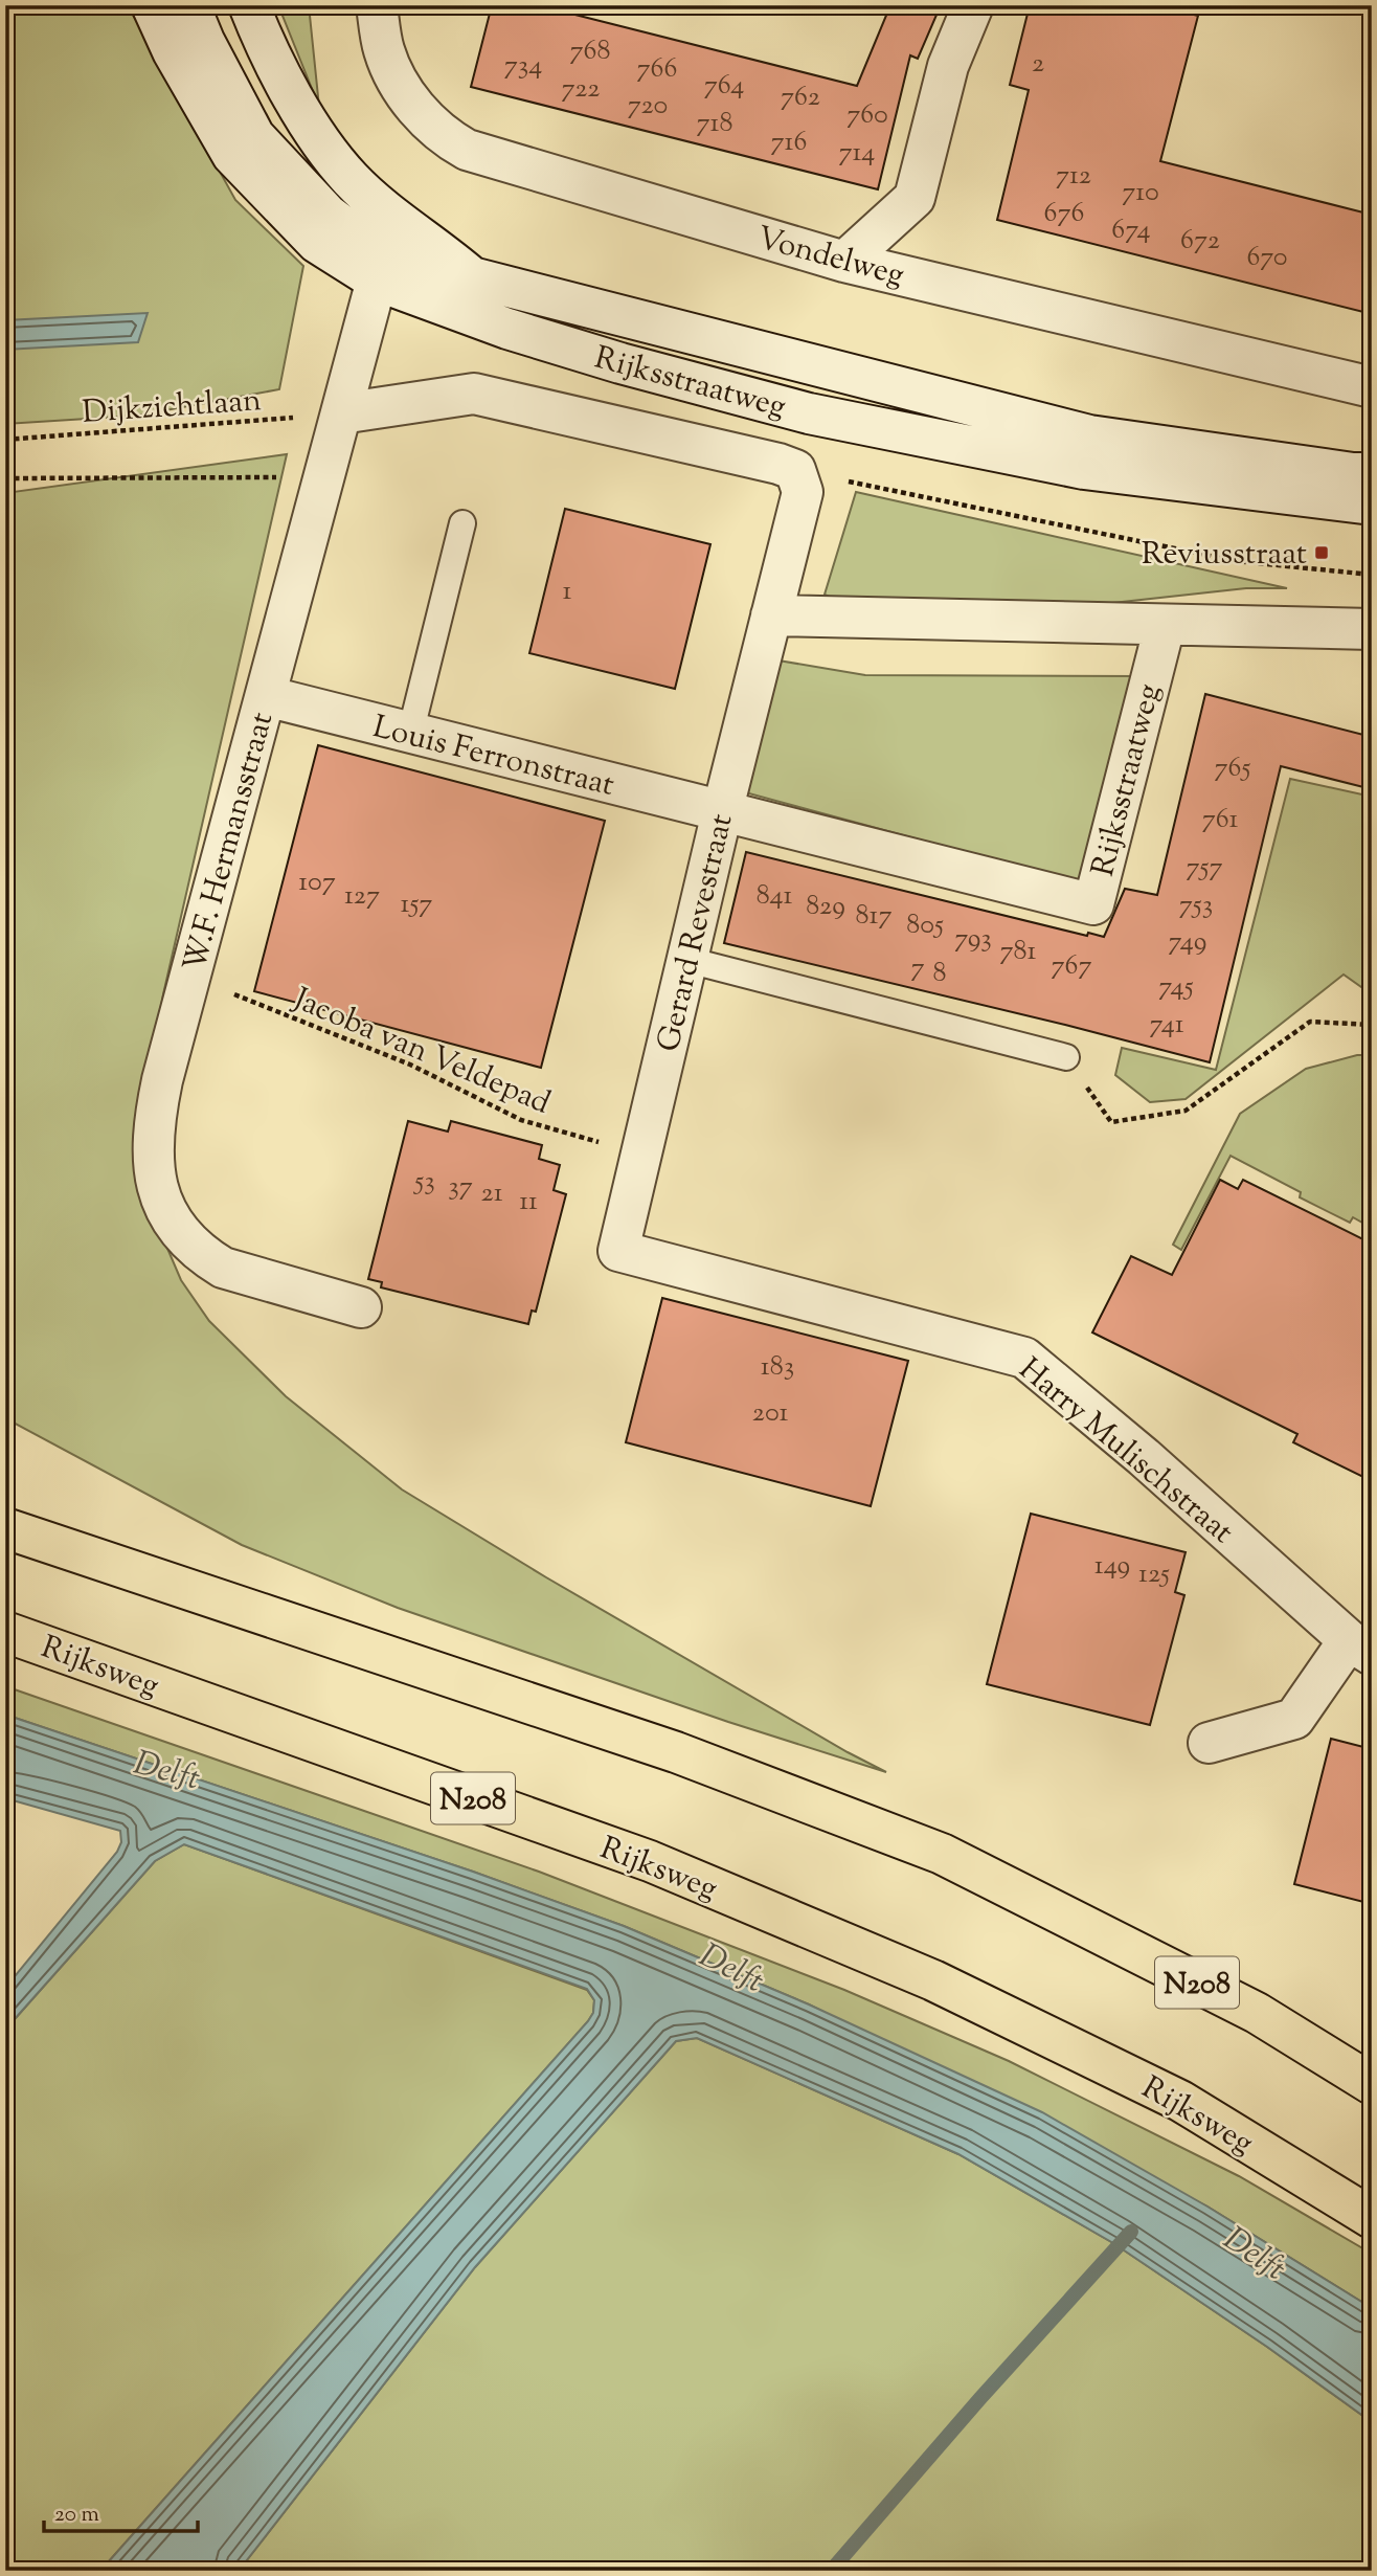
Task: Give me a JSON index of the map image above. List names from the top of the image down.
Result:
{
  "streets": {
    "main road": ["Rijksweg", "N208"],
    "street": [
      "Vondelweg",
      "Rijksstraatweg",
      "Louis Ferronstraat",
      "W.F. Hermansstraat",
      "Gerard Revestraat",
      "Harry Mulischstraat"
    ],
    "path": ["Dijkzichtlaan", "Jacoba van Veldepad"]
  },
  "crossings": [
    ["Rijksstraatweg", "Dijkzichtlaan"],
    ["Rijksstraatweg", "Louis Ferronstraat"],
    ["Rijksstraatweg", "W.F. Hermansstraat"],
    ["Rijksstraatweg", "Gerard Revestraat"],
    ["Dijkzichtlaan", "W.F. Hermansstraat"],
    ["Louis Ferronstraat", "W.F. Hermansstraat"],
    ["Louis Ferronstraat", "Gerard Revestraat"],
    ["W.F. Hermansstraat", "Jacoba van Veldepad"],
    ["Gerard Revestraat", "Jacoba van Veldepad"],
    ["Gerard Revestraat", "Harry Mulischstraat"]
  ],
  "water": ["Delft"],
  "places": {
    "transit": ["Reviusstraat"]
  },
  "house_numbers": [
    "768",
    "2",
    "734",
    "766",
    "764",
    "722",
    "762",
    "720",
    "760",
    "718",
    "716",
    "714",
    "712",
    "710",
    "676",
    "674",
    "672",
    "670",
    "1",
    "765",
    "761",
    "757",
    "107",
    "127",
    "841",
    "157",
    "753",
    "829",
    "817",
    "805",
    "793",
    "749",
    "781",
    "767",
    "7",
    "8",
    "745",
    "741",
    "53",
    "37",
    "21",
    "11",
    "183",
    "201",
    "149",
    "125"
  ],
  "scale_bar": "20 m"
}
